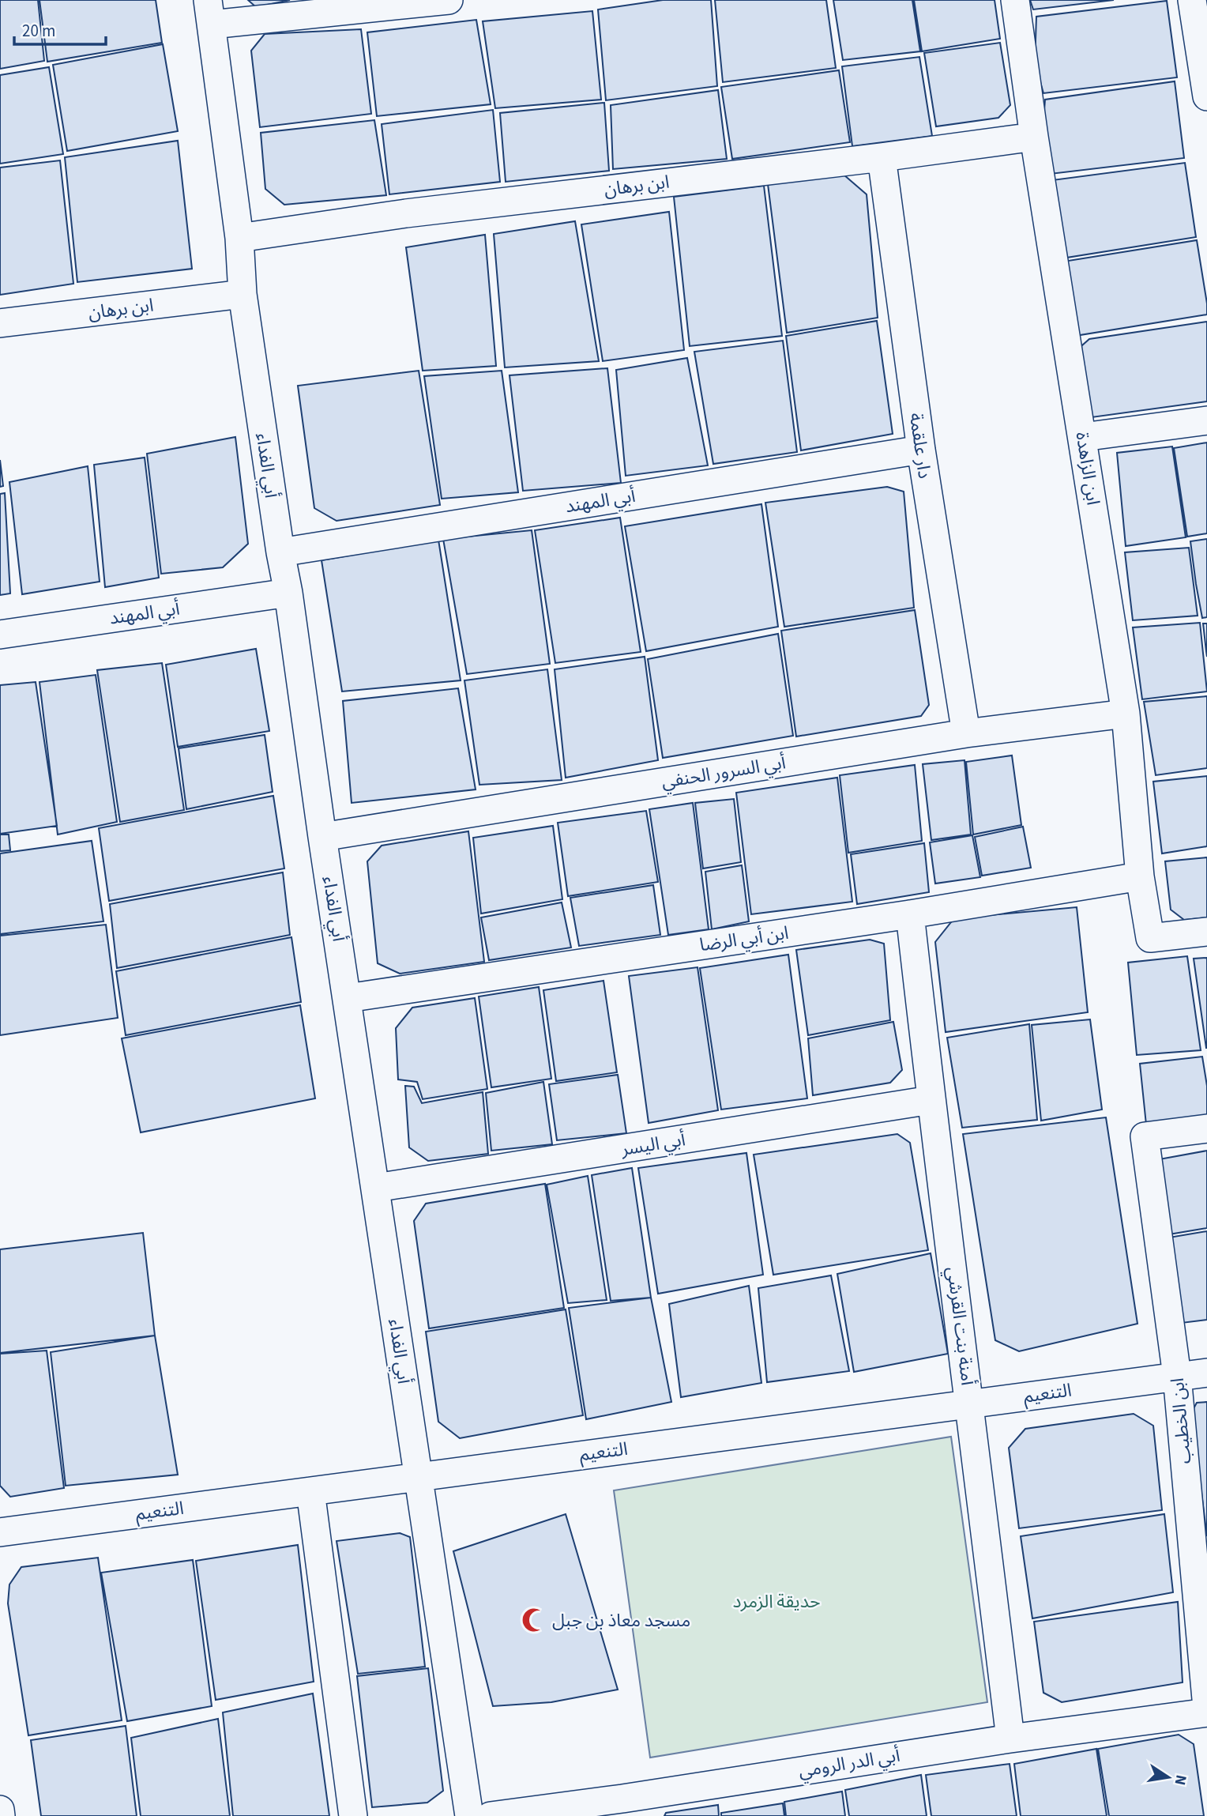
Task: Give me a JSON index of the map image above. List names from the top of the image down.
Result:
{
  "streets": {
    "street": [
      "ابن برهان",
      "دار علقمة",
      "أبي الفداء",
      "ابن الزاهدة",
      "أبي المهند",
      "أبي السرور الحنفي",
      "ابن أبي الرضا",
      "أبي اليسر",
      "أمنة بنت القرشي",
      "التنعيم",
      "ابن الخطيب",
      "أبي الدر الرومي"
    ]
  },
  "crossings": [
    ["ابن برهان", "دار علقمة"],
    ["ابن برهان", "أبي الفداء"],
    ["ابن برهان", "ابن الزاهدة"],
    ["دار علقمة", "أبي المهند"],
    ["دار علقمة", "أبي السرور الحنفي"],
    ["أبي الفداء", "أبي المهند"],
    ["أبي الفداء", "أبي السرور الحنفي"],
    ["أبي الفداء", "ابن أبي الرضا"],
    ["أبي الفداء", "أبي اليسر"],
    ["أبي الفداء", "التنعيم"],
    ["ابن الزاهدة", "أبي السرور الحنفي"],
    ["ابن الزاهدة", "ابن أبي الرضا"],
    ["ابن أبي الرضا", "أمنة بنت القرشي"],
    ["أبي اليسر", "أمنة بنت القرشي"],
    ["أمنة بنت القرشي", "التنعيم"],
    ["أمنة بنت القرشي", "أبي الدر الرومي"],
    ["التنعيم", "ابن الخطيب"]
  ],
  "parks": ["حديقة الزمرد"],
  "places": {
    "mosque": ["مسجد معاذ بن جبل"]
  },
  "scale_bar": "20 m",
  "north": "right"
}
